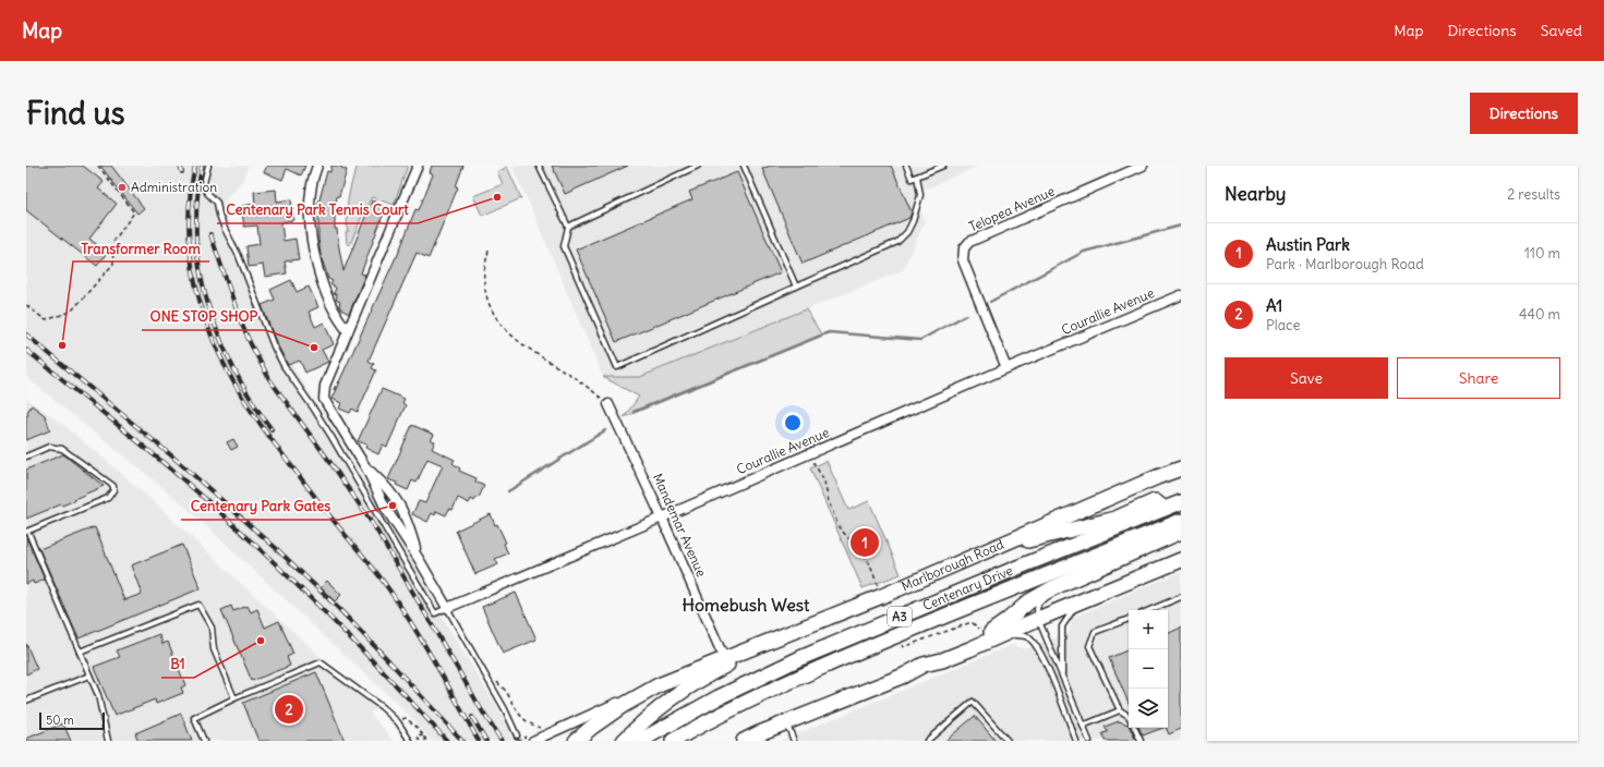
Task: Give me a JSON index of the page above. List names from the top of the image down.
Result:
{
  "streets": {
    "highway": ["Marlborough Road", "Centenary Drive", "A3"],
    "street": ["Telopea Avenue", "Courallie Avenue", "Mandemar Avenue"]
  },
  "crossings": [
    ["Telopea Avenue", "Courallie Avenue"],
    ["Courallie Avenue", "Mandemar Avenue"],
    ["Mandemar Avenue", "Marlborough Road"]
  ],
  "districts": ["Homebush West"],
  "places": [
    "Administration",
    "Centenary Park Tennis Court",
    "Transformer Room",
    "ONE STOP SHOP",
    "Centenary Park Gates",
    "B1"
  ],
  "scale_bar": "50 m",
  "page": {
    "header": "Map",
    "nav": ["Map", "Directions", "Saved"],
    "buttons": [
      "Directions",
      ["Save", "Share"]
    ],
    "title": "Find us",
    "heading": ["Nearby", "2 results"],
    "list": [
      {
        "mark": "1",
        "name": "Austin Park",
        "note": "Park · Marlborough Road",
        "value": "110 m"
      },
      {
        "mark": "2",
        "name": "A1",
        "note": "Place",
        "value": "440 m"
      }
    ],
    "pins": ["1", "2"],
    "map_buttons": ["+", "−"],
    "scale": "50 m"
  }
}
